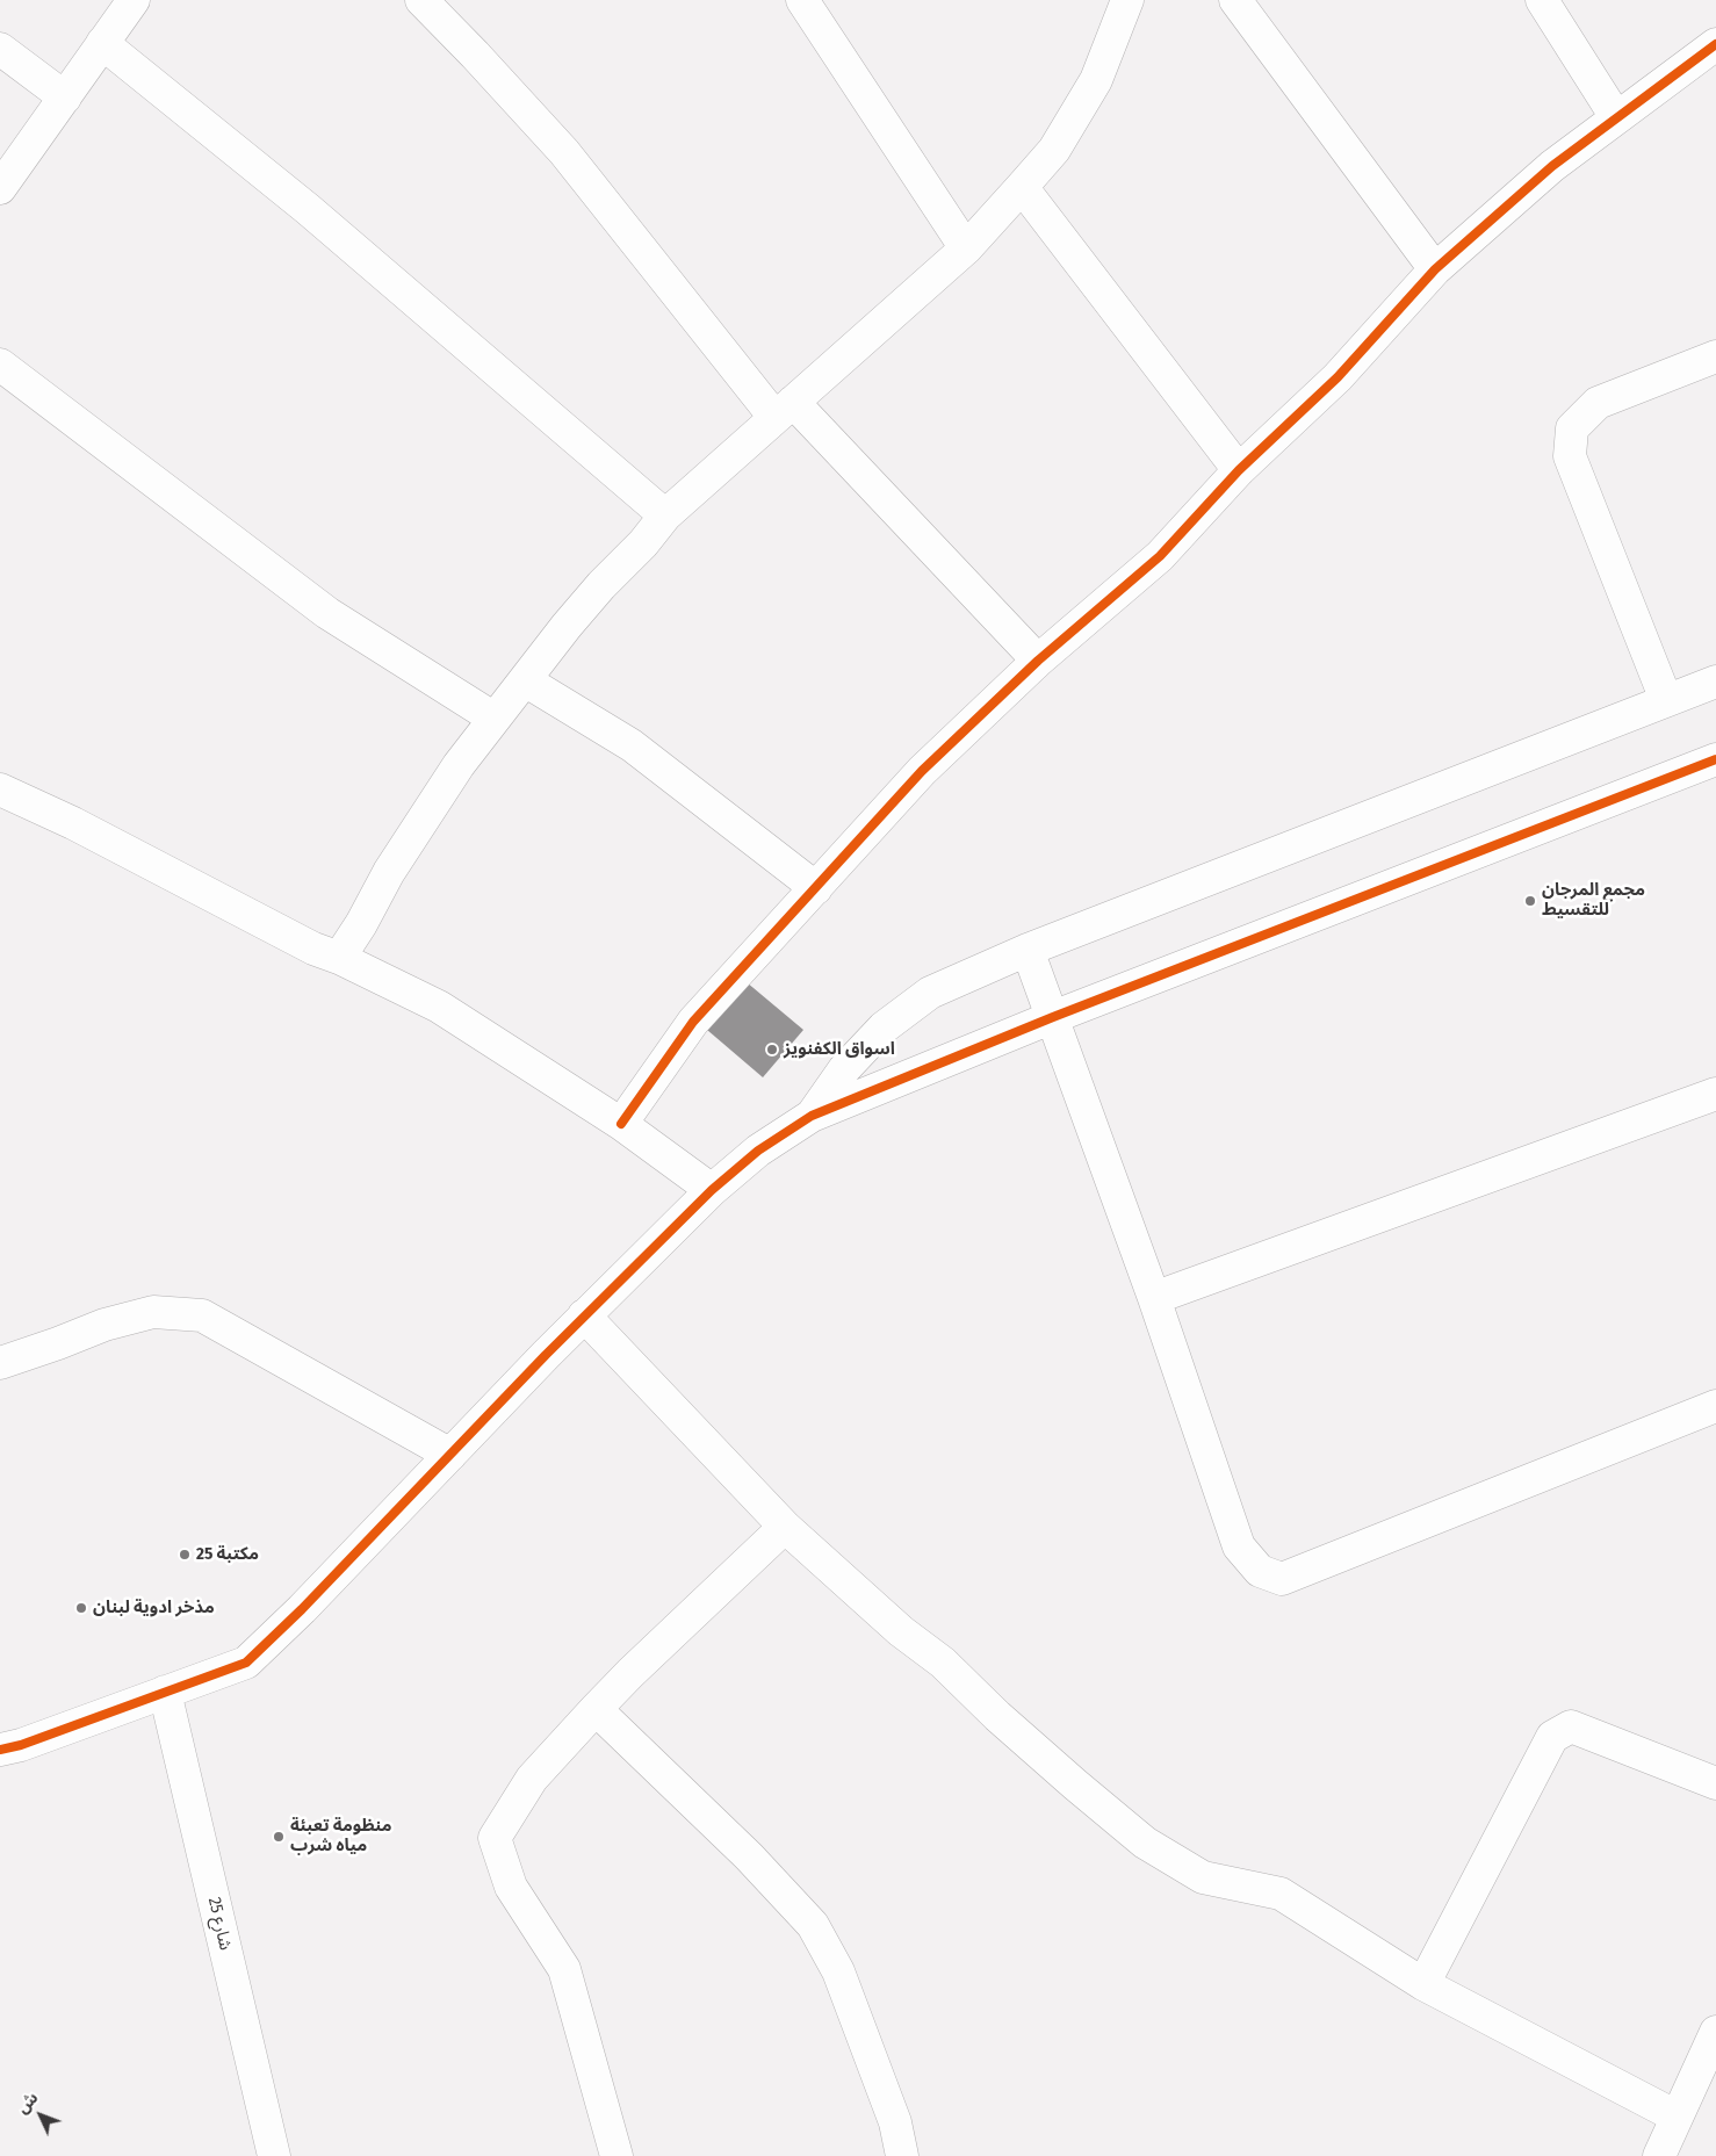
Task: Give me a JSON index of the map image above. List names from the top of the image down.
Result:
{
  "streets": {
    "street": ["شارع 25"]
  },
  "places": [
    "مجمع المرجان للتقسيط",
    "اسواق الكفنويز",
    "مكتبة 25",
    "مذخر ادوية لبنان",
    "منظومة تعبئة مياه شرب"
  ],
  "north": "top left"
}
